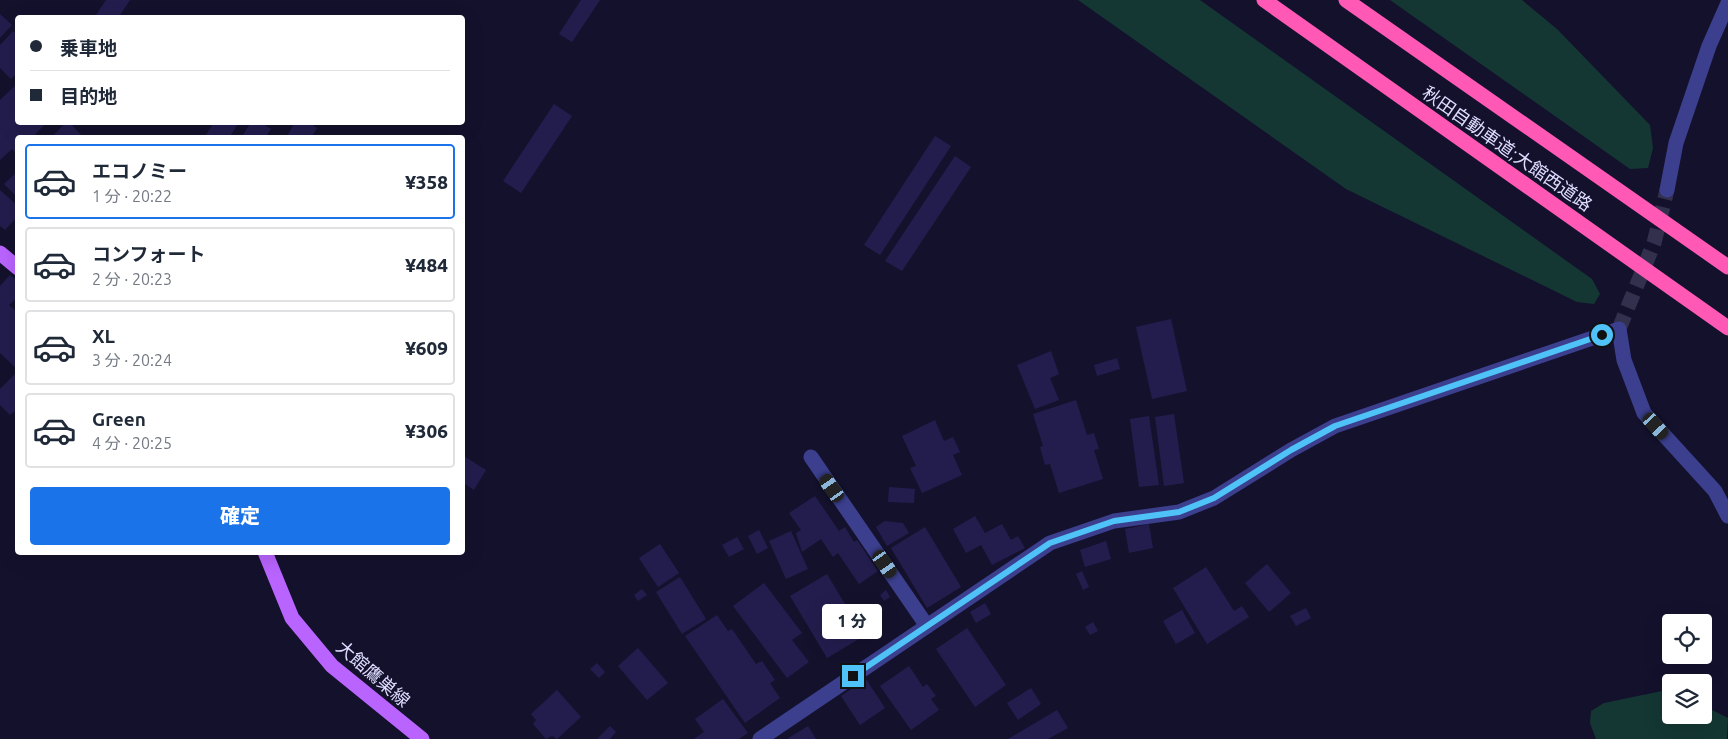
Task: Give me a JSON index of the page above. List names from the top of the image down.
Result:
{
  "streets": {
    "highway": ["秋田自動車道;大館西道路"],
    "main road": ["大館鷹巣線"]
  },
  "page": {
    "banner": ["乗車地", "目的地"],
    "list": [
      {
        "name": "エコノミー",
        "note": "1 分 · 20:22",
        "value": "¥358"
      },
      {
        "name": "コンフォート",
        "note": "2 分 · 20:23",
        "value": "¥484"
      },
      {
        "name": "XL",
        "note": "3 分 · 20:24",
        "value": "¥609"
      },
      {
        "name": "Green",
        "note": "4 分 · 20:25",
        "value": "¥306"
      }
    ],
    "buttons": "確定",
    "bubble": "1 分"
  }
}
